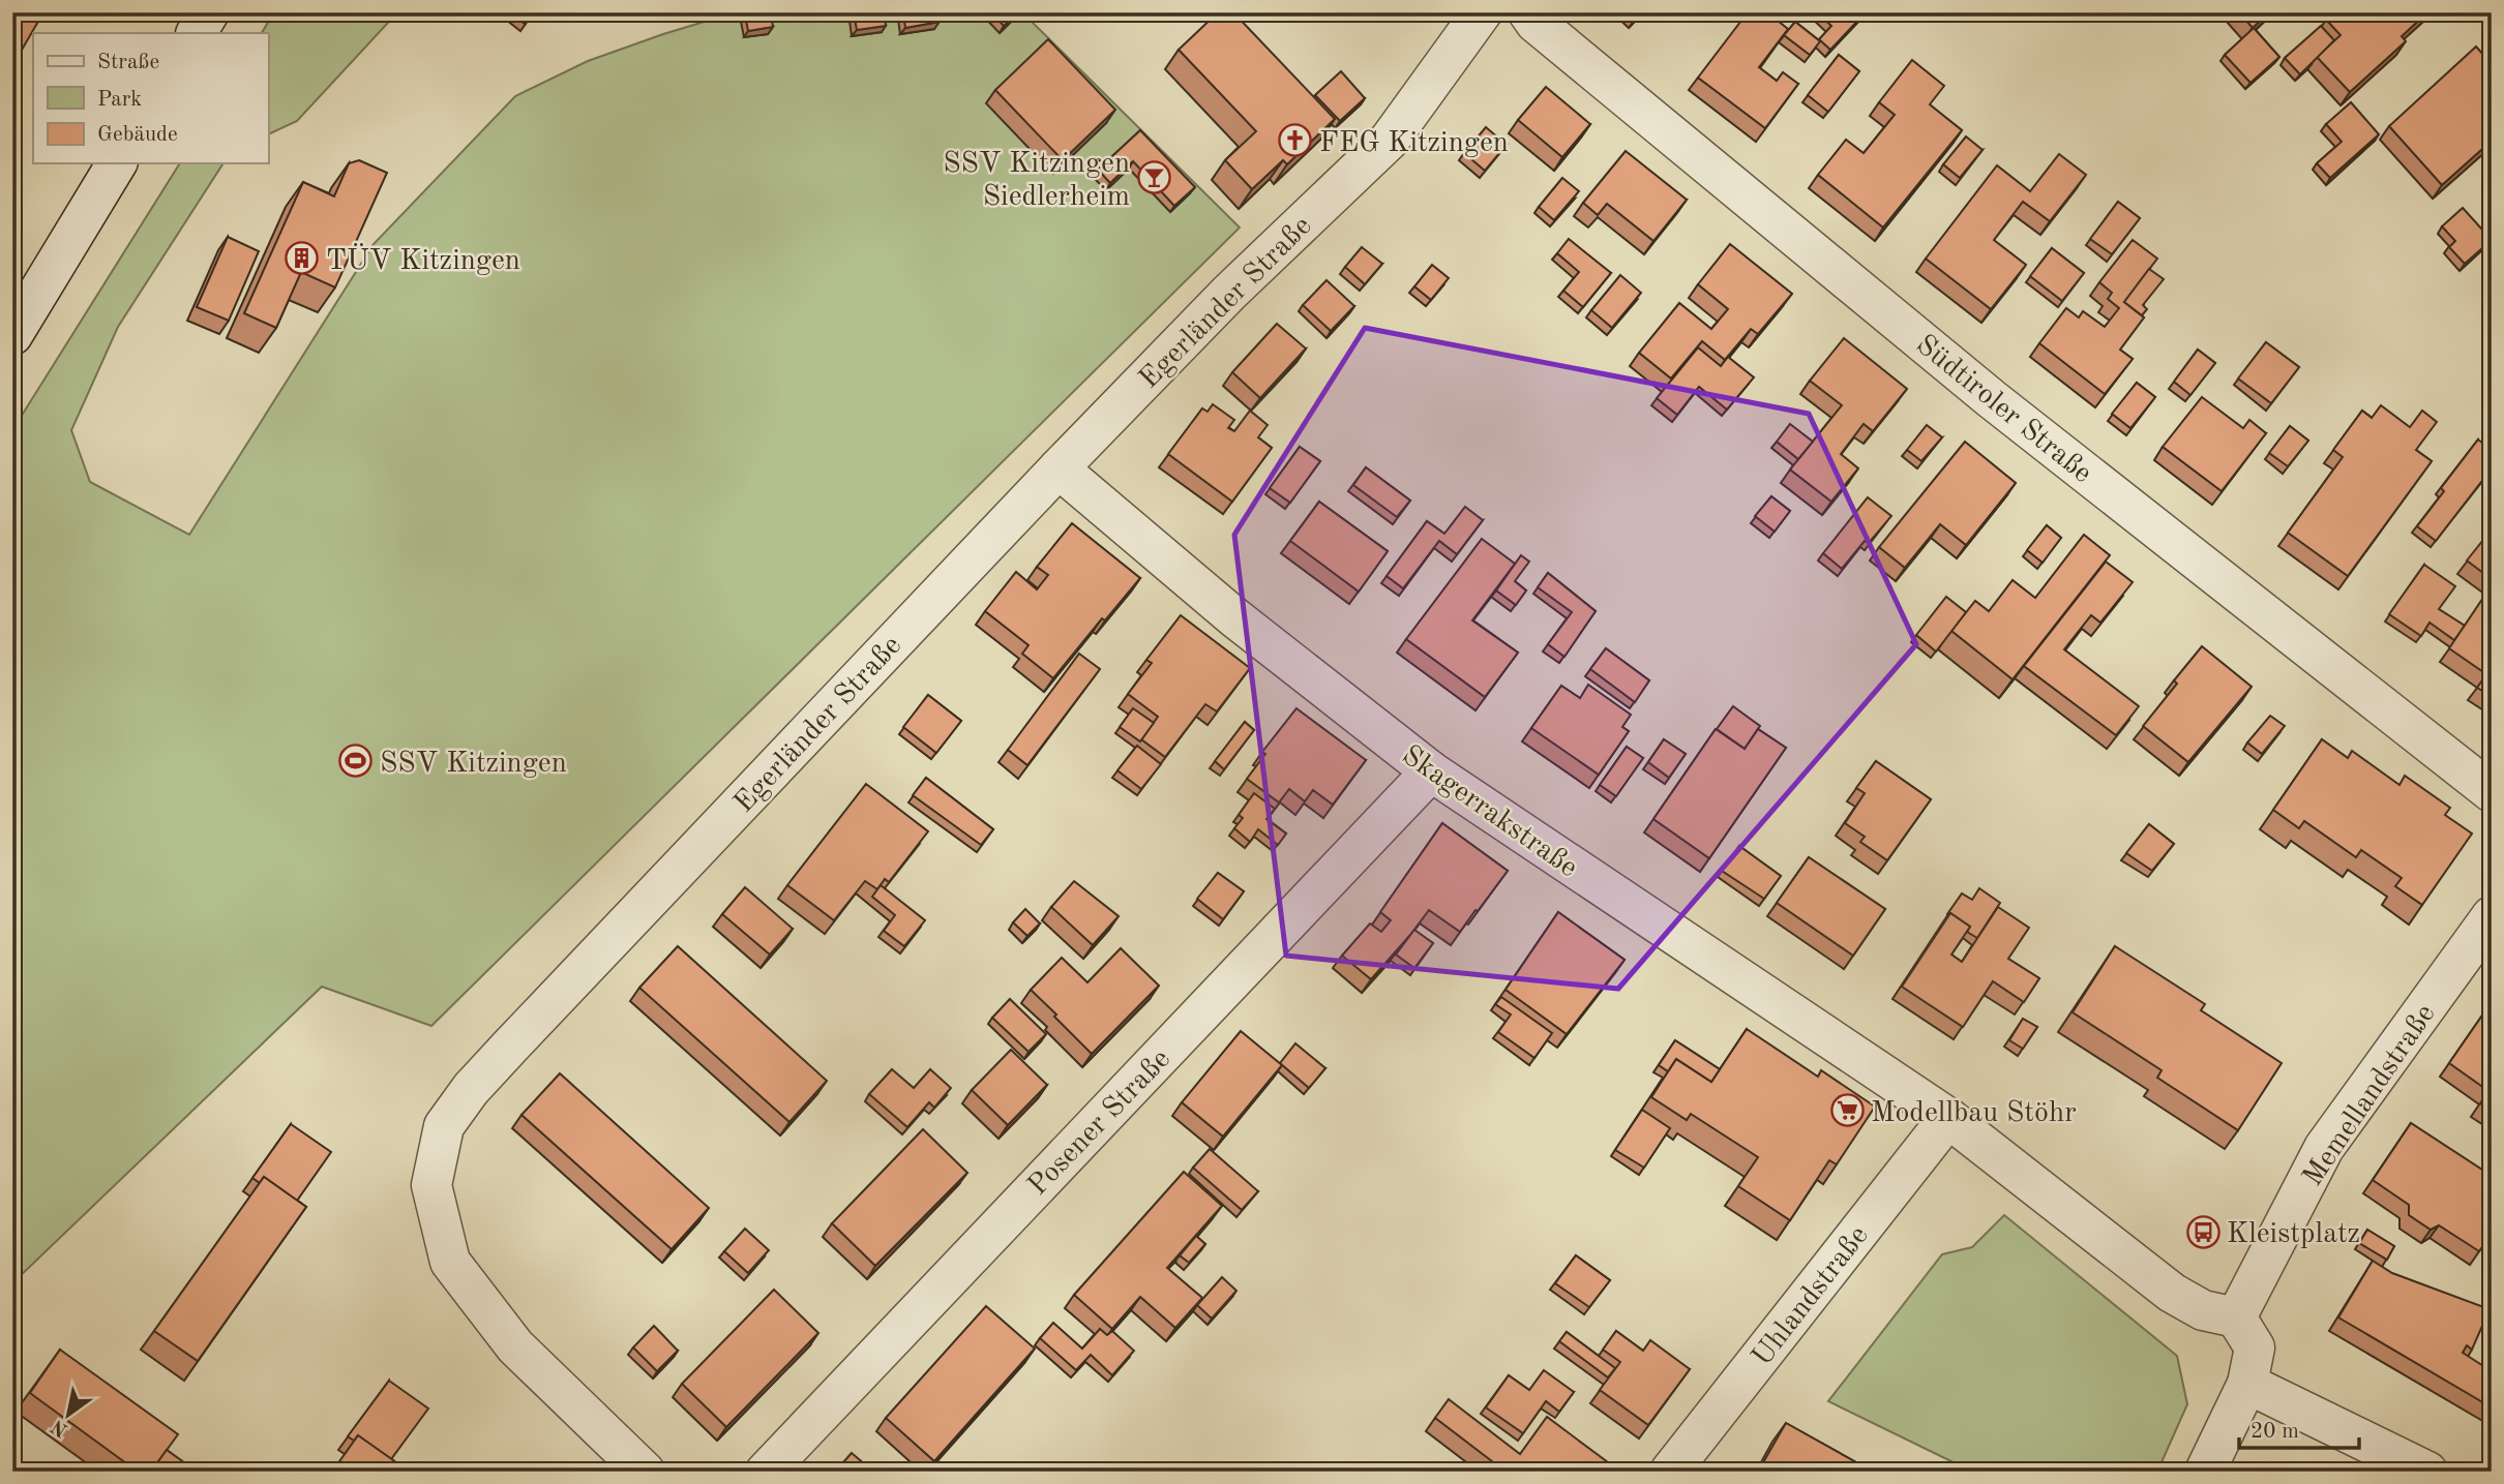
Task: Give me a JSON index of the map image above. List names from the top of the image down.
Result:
{
  "streets": {
    "street": [
      "Egerländer Straße",
      "Südtiroler Straße",
      "Skagerrakstraße",
      "Memellandstraße",
      "Posener Straße",
      "Uhlandstraße"
    ]
  },
  "crossings": [
    ["Egerländer Straße", "Skagerrakstraße"],
    ["Skagerrakstraße", "Posener Straße"],
    ["Skagerrakstraße", "Uhlandstraße"]
  ],
  "places": {
    "church": ["FEG Kitzingen"],
    "bar": ["SSV Kitzingen Siedlerheim"],
    "building": ["TÜV Kitzingen"],
    "sports": ["SSV Kitzingen"],
    "supermarket": ["Modellbau Stöhr"],
    "bus stop": ["Kleistplatz"]
  },
  "legend": ["Straße", "Park", "Gebäude"],
  "scale_bar": "20 m",
  "north": "bottom left"
}
